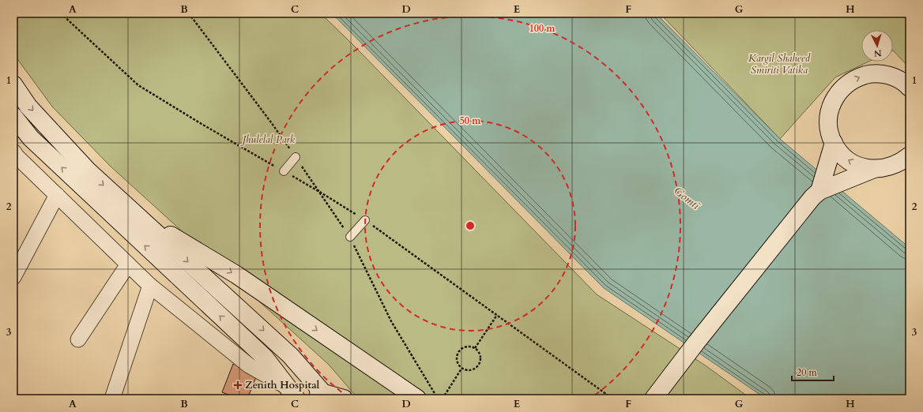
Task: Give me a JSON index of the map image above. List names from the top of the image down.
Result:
{
  "water": ["Gomtī"],
  "parks": ["Kargil Shaheed Smiriti Vatika", "Jhulelal Park"],
  "places": {
    "health": ["Zenith Hospital"]
  },
  "scale_bar": "20 m",
  "north": "bottom",
  "grid": {
    "columns": [
      "A",
      "B",
      "C",
      "D",
      "E",
      "F",
      "G",
      "H"
    ],
    "rows": ["1", "2", "3"]
  },
  "rings": ["100 m", "50 m"]
}
